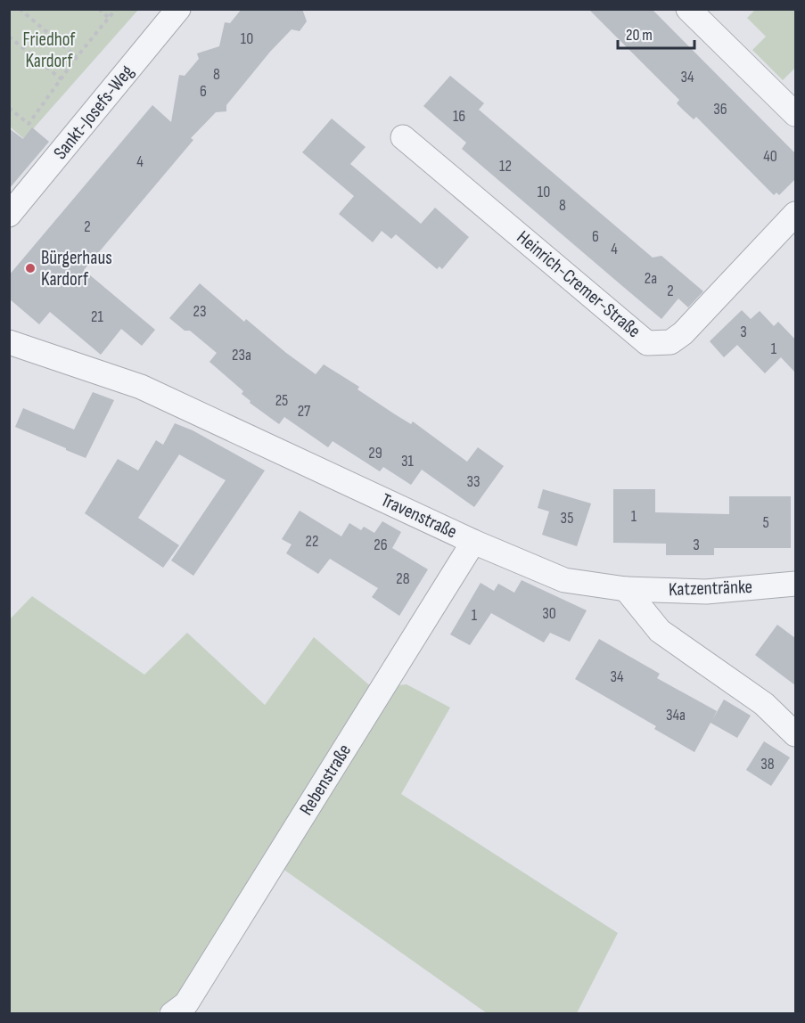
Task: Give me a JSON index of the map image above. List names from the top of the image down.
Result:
{
  "streets": {
    "street": [
      "Sankt-Josefs-Weg",
      "Heinrich-Cremer-Straße",
      "Travenstraße",
      "Katzentränke",
      "Rebenstraße"
    ]
  },
  "crossings": [
    ["Travenstraße", "Katzentränke"],
    ["Travenstraße", "Rebenstraße"]
  ],
  "parks": ["Friedhof Kardorf"],
  "places": ["Bürgerhaus Kardorf"],
  "house_numbers": [
    "10",
    "8",
    "34",
    "6",
    "36",
    "16",
    "40",
    "4",
    "12",
    "10",
    "8",
    "2",
    "6",
    "4",
    "2a",
    "2",
    "23",
    "21",
    "3",
    "1",
    "23a",
    "25",
    "27",
    "29",
    "31",
    "33",
    "1",
    "35",
    "5",
    "22",
    "26",
    "3",
    "28",
    "30",
    "1",
    "34",
    "34a",
    "38"
  ],
  "scale_bar": "20 m"
}
